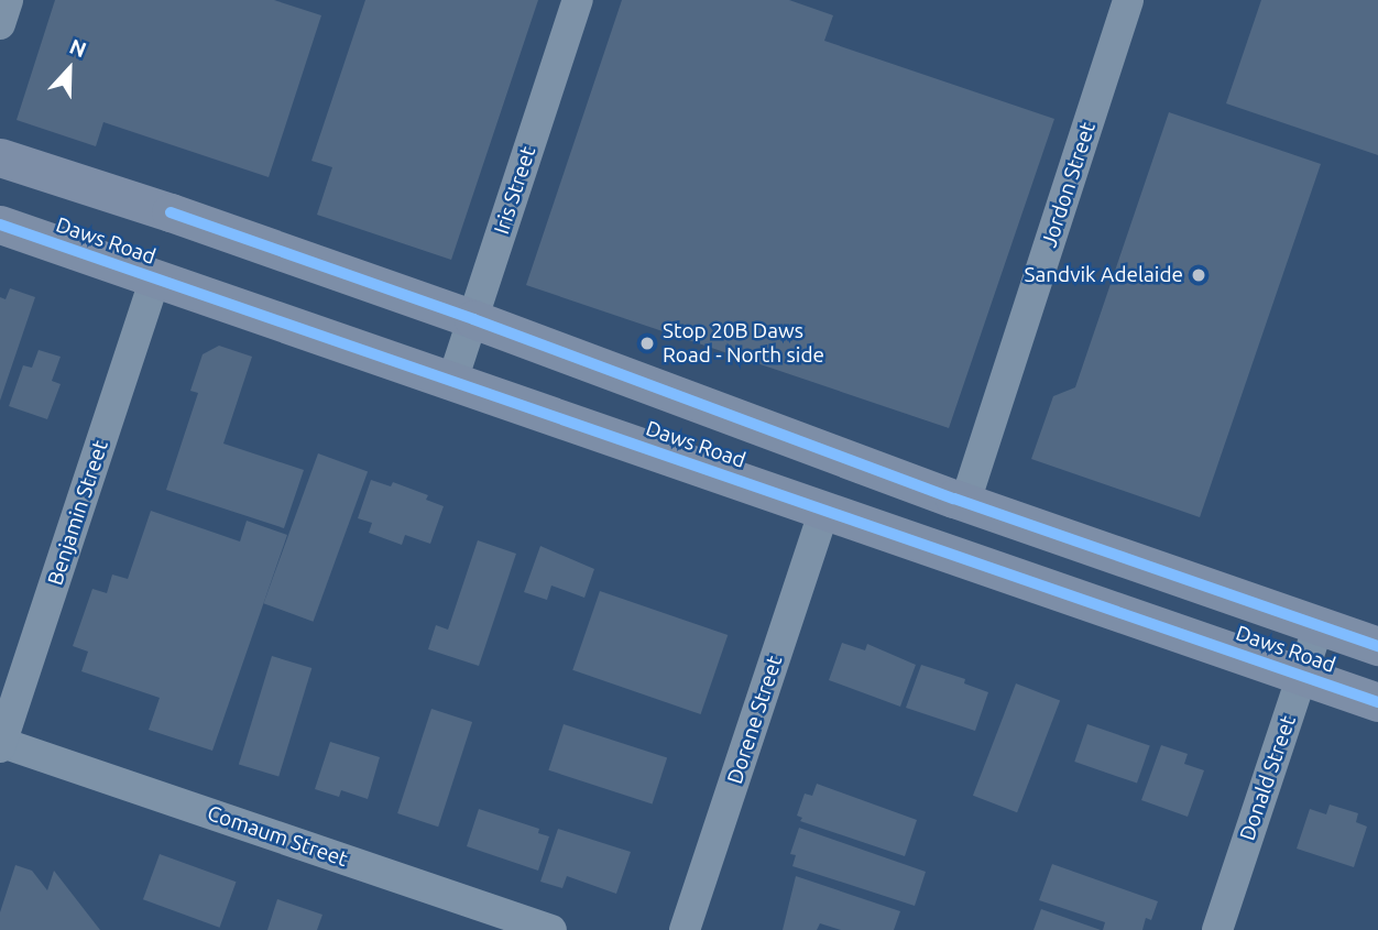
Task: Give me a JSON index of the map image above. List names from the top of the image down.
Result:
{
  "streets": {
    "main road": ["Daws Road"],
    "street": [
      "Jordon Street",
      "Iris Street",
      "Benjamin Street",
      "Dorene Street",
      "Donald Street",
      "Comaum Street"
    ]
  },
  "crossings": [
    ["Jordon Street", "Daws Road"],
    ["Iris Street", "Daws Road"],
    ["Daws Road", "Benjamin Street"],
    ["Daws Road", "Dorene Street"],
    ["Daws Road", "Donald Street"],
    ["Benjamin Street", "Comaum Street"]
  ],
  "places": ["Sandvik Adelaide", "Stop 20B Daws Road - North side"],
  "north": "top"
}
